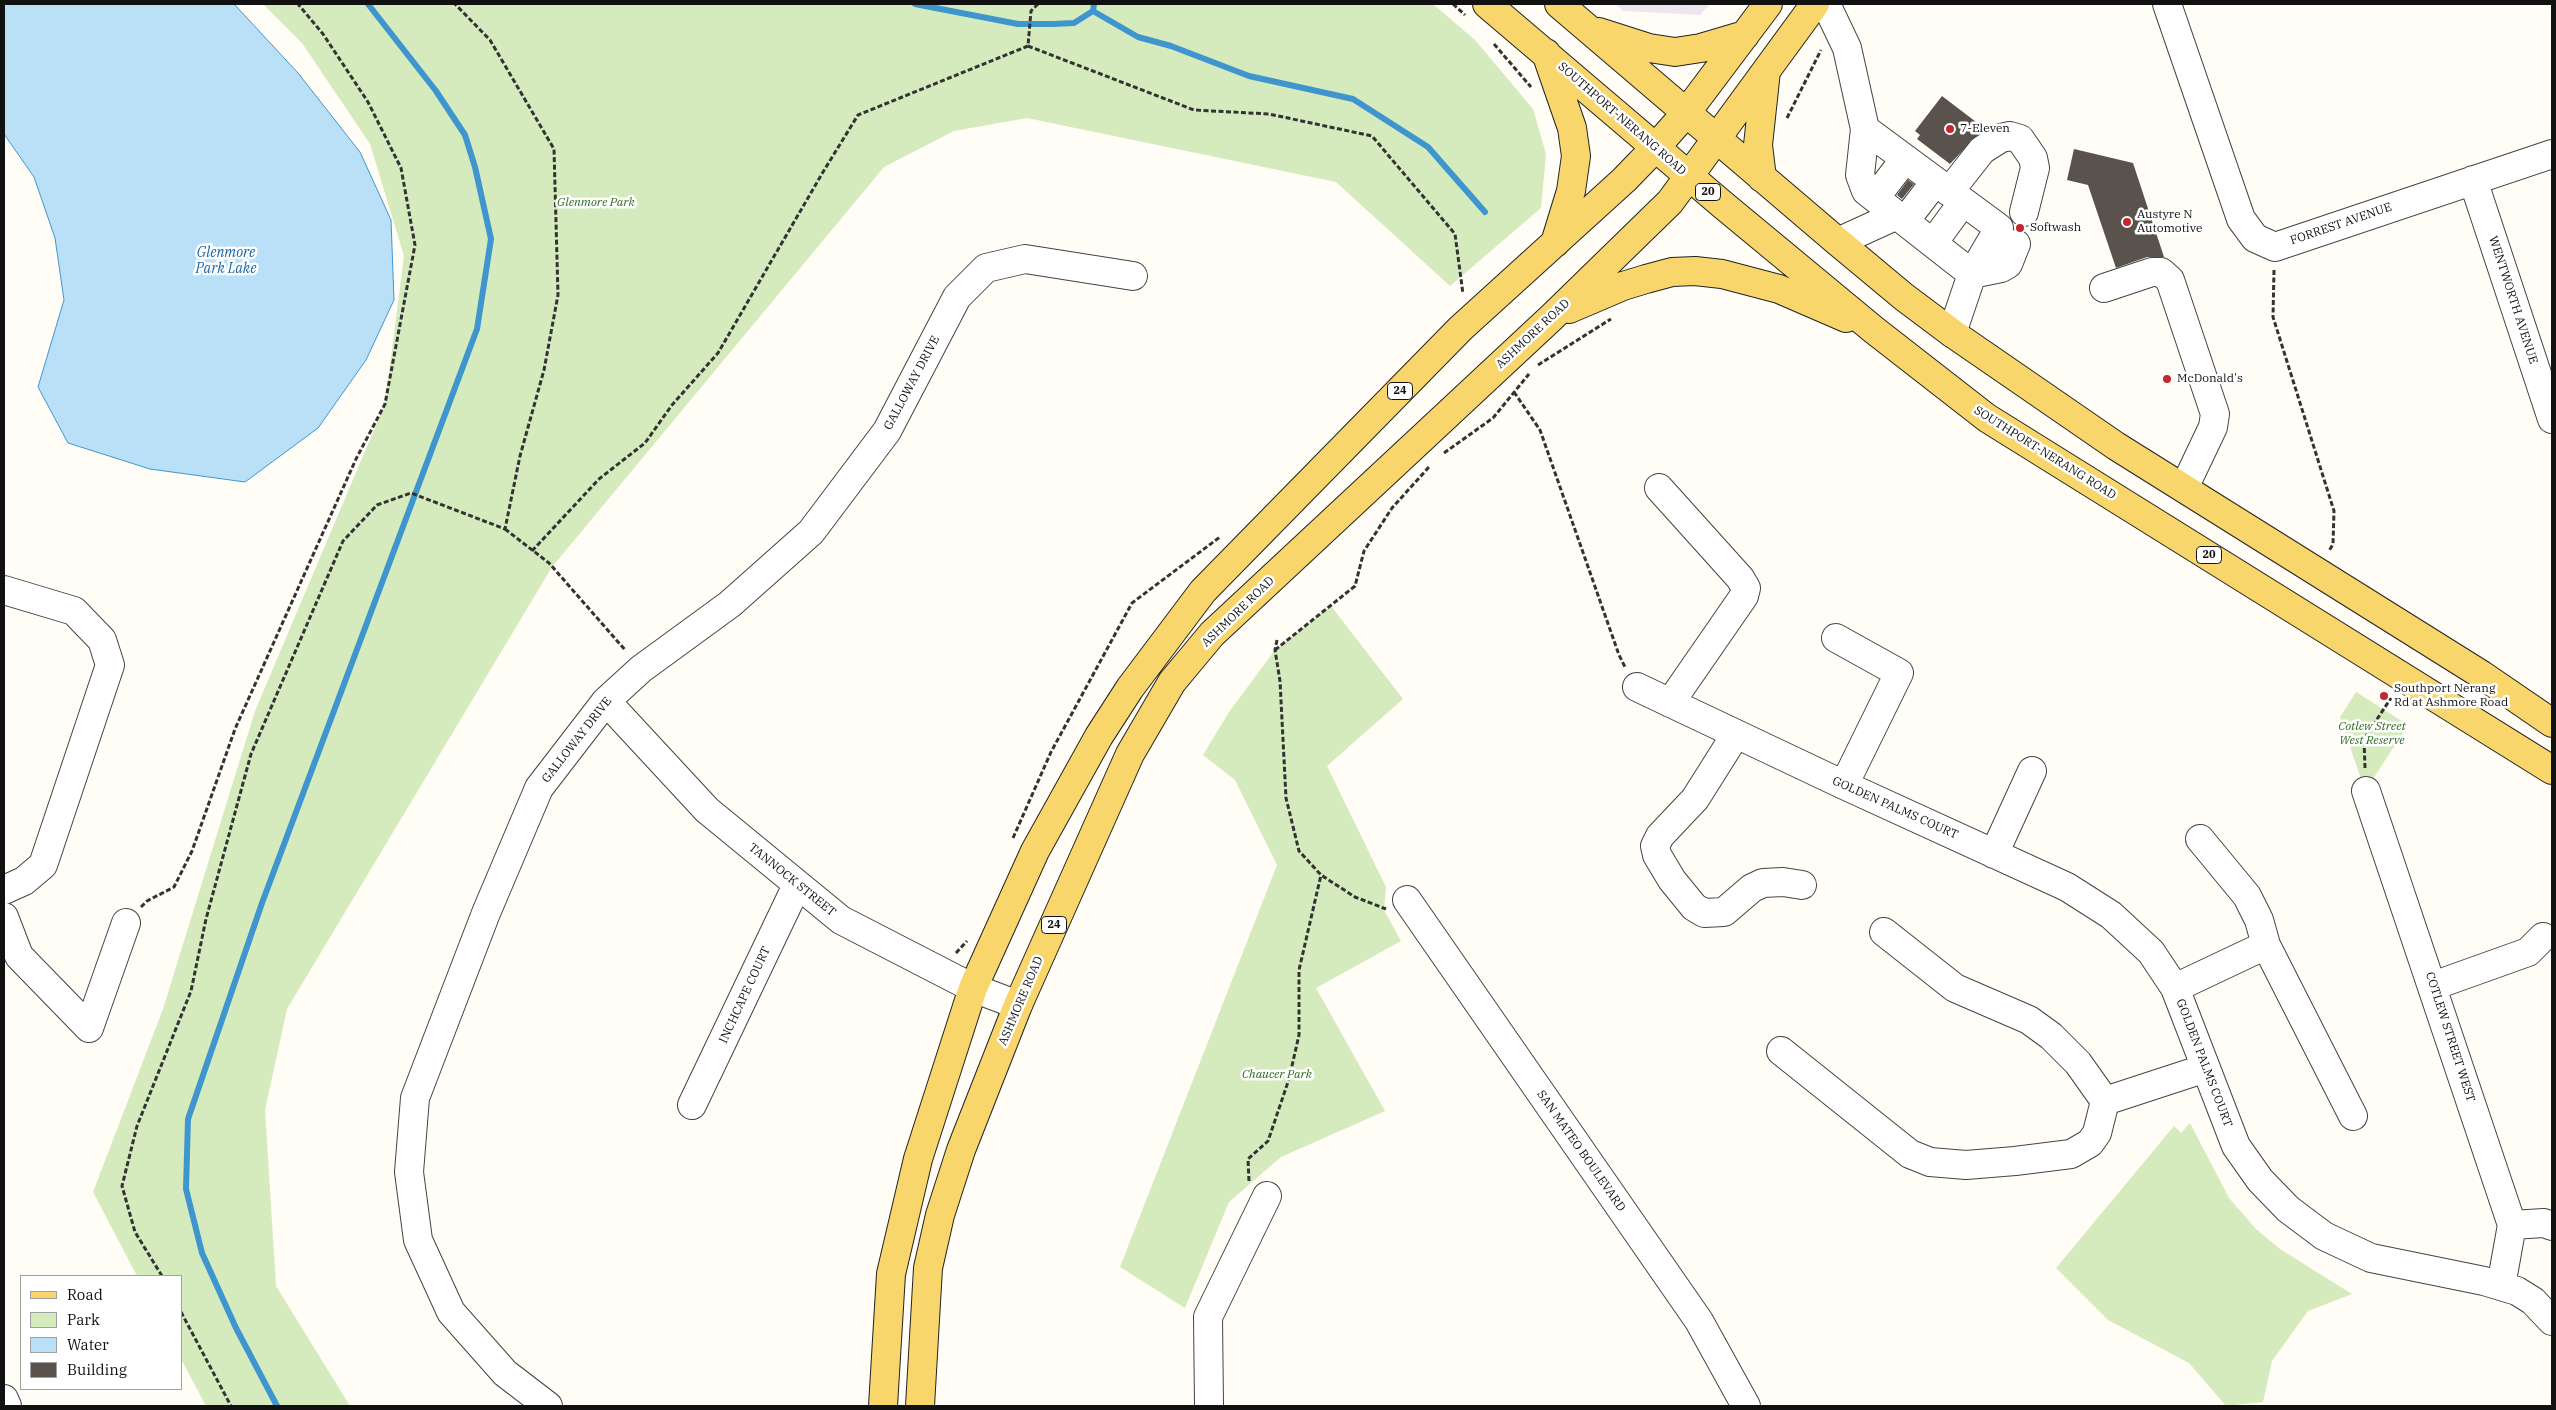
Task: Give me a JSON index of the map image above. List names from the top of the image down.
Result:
{
  "streets": {
    "main road": [
      "SOUTHPORT-NERANG ROAD",
      "20",
      "ASHMORE ROAD",
      "24"
    ],
    "street": [
      "FORREST AVENUE",
      "WENTWORTH AVENUE",
      "GALLOWAY DRIVE",
      "GOLDEN PALMS COURT",
      "TANNOCK STREET",
      "INCHCAPE COURT",
      "COTLEW STREET WEST",
      "SAN MATEO BOULEVARD"
    ]
  },
  "crossings": [
    ["SOUTHPORT-NERANG ROAD", "ASHMORE ROAD"],
    ["SOUTHPORT-NERANG ROAD", "24"],
    ["FORREST AVENUE", "WENTWORTH AVENUE"],
    ["ASHMORE ROAD", "TANNOCK STREET"],
    ["GALLOWAY DRIVE", "TANNOCK STREET"],
    ["24", "TANNOCK STREET"],
    ["GOLDEN PALMS COURT", "COTLEW STREET WEST"],
    ["TANNOCK STREET", "INCHCAPE COURT"]
  ],
  "water": ["Glenmore Park Lake"],
  "parks": ["Glenmore Park", "Cotlew Street West Reserve", "Chaucer Park"],
  "places": [
    "7-Eleven",
    "Austyre N Automotive",
    "Softwash",
    "McDonald's",
    "Southport Nerang Rd at Ashmore Road"
  ],
  "legend": [
    "Road",
    "Park",
    "Water",
    "Building"
  ]
}
